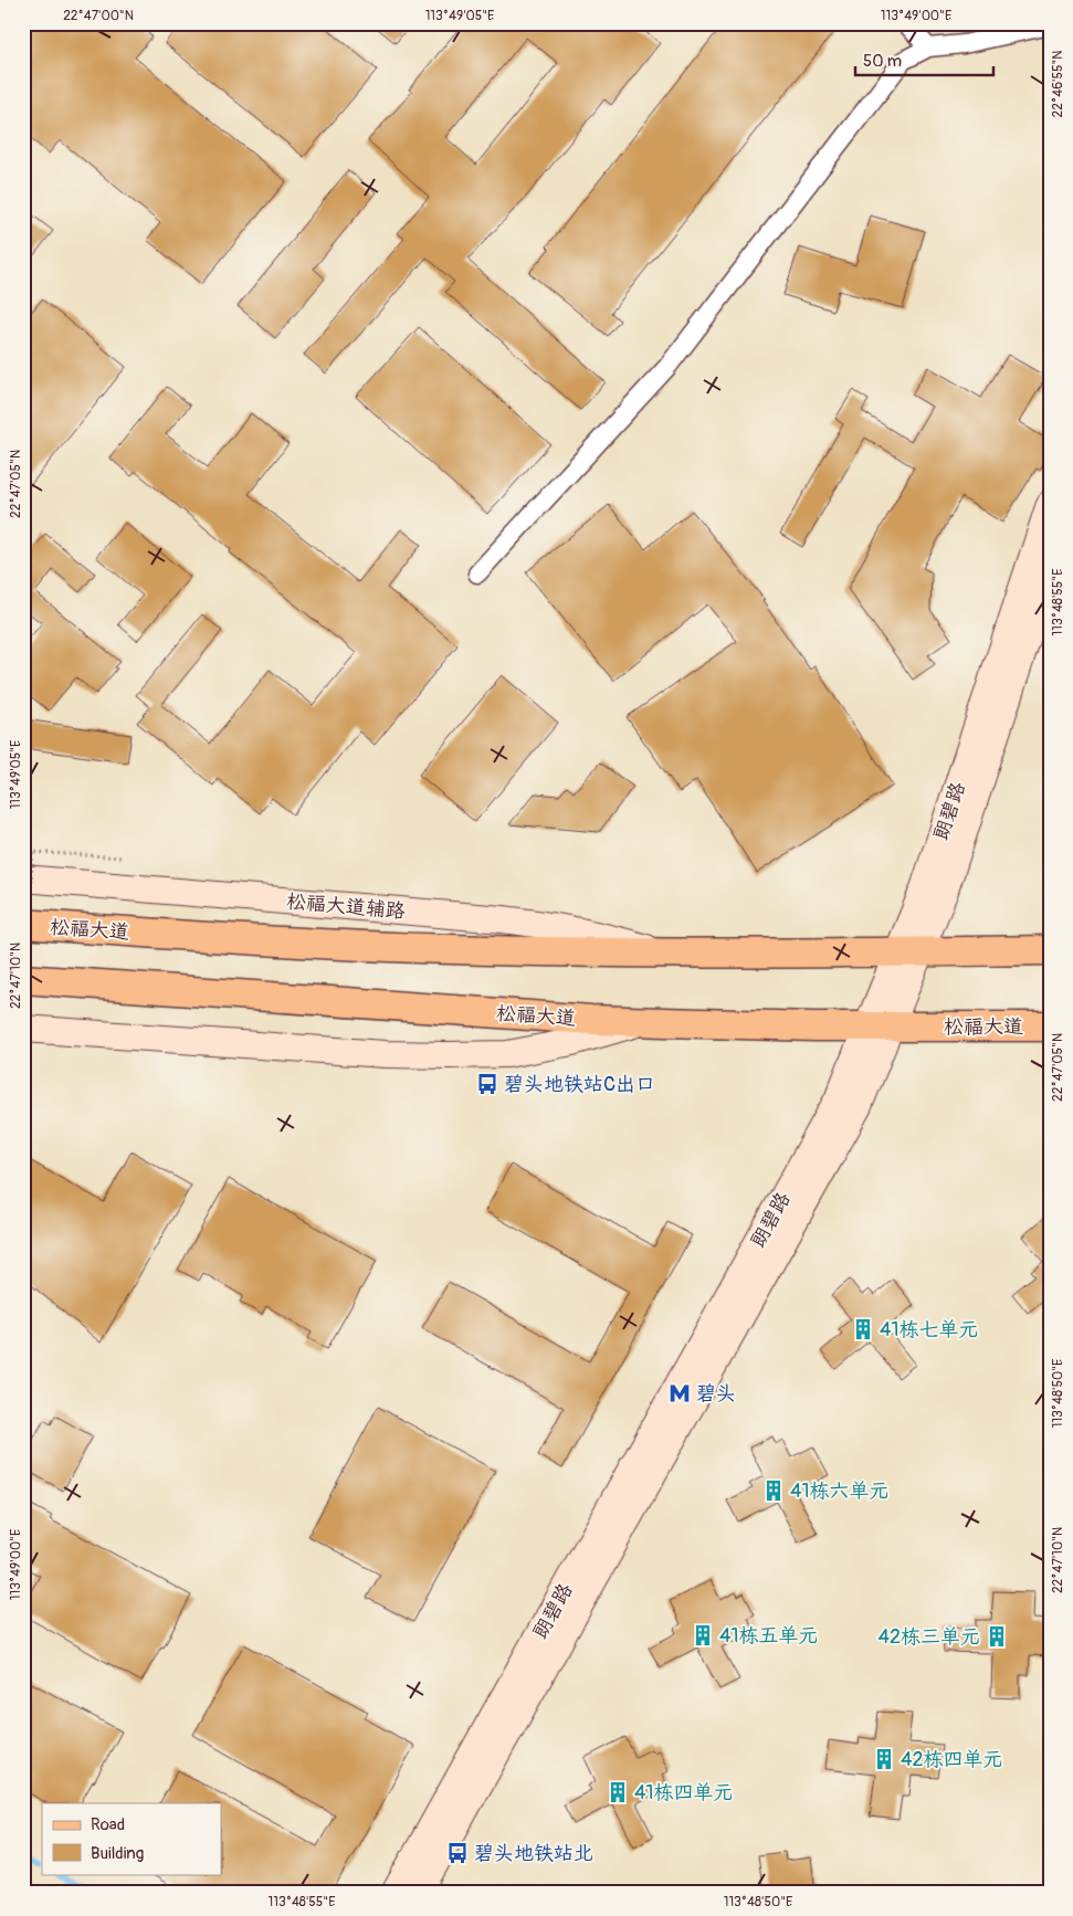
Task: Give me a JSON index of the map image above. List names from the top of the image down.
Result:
{
  "streets": {
    "main road": ["松福大道"],
    "street": ["朗碧路", "松福大道辅路"]
  },
  "crossings": [
    ["朗碧路", "松福大道"],
    ["松福大道辅路", "松福大道"]
  ],
  "places": {
    "bus stop": ["碧头地铁站C出口", "碧头地铁站北"],
    "building": [
      "41栋七单元",
      "41栋六单元",
      "41栋五单元",
      "42栋三单元",
      "42栋四单元",
      "41栋四单元"
    ],
    "metro station": ["碧头"]
  },
  "legend": ["Road", "Building"],
  "scale_bar": "50 m",
  "coordinates": [
    "22°47'00\"N",
    "113°49'05\"E",
    "113°49'00\"E",
    "22°46'55\"N",
    "22°47'05\"N",
    "113°48'55\"E",
    "22°47'10\"N",
    "113°48'50\"E"
  ]
}
